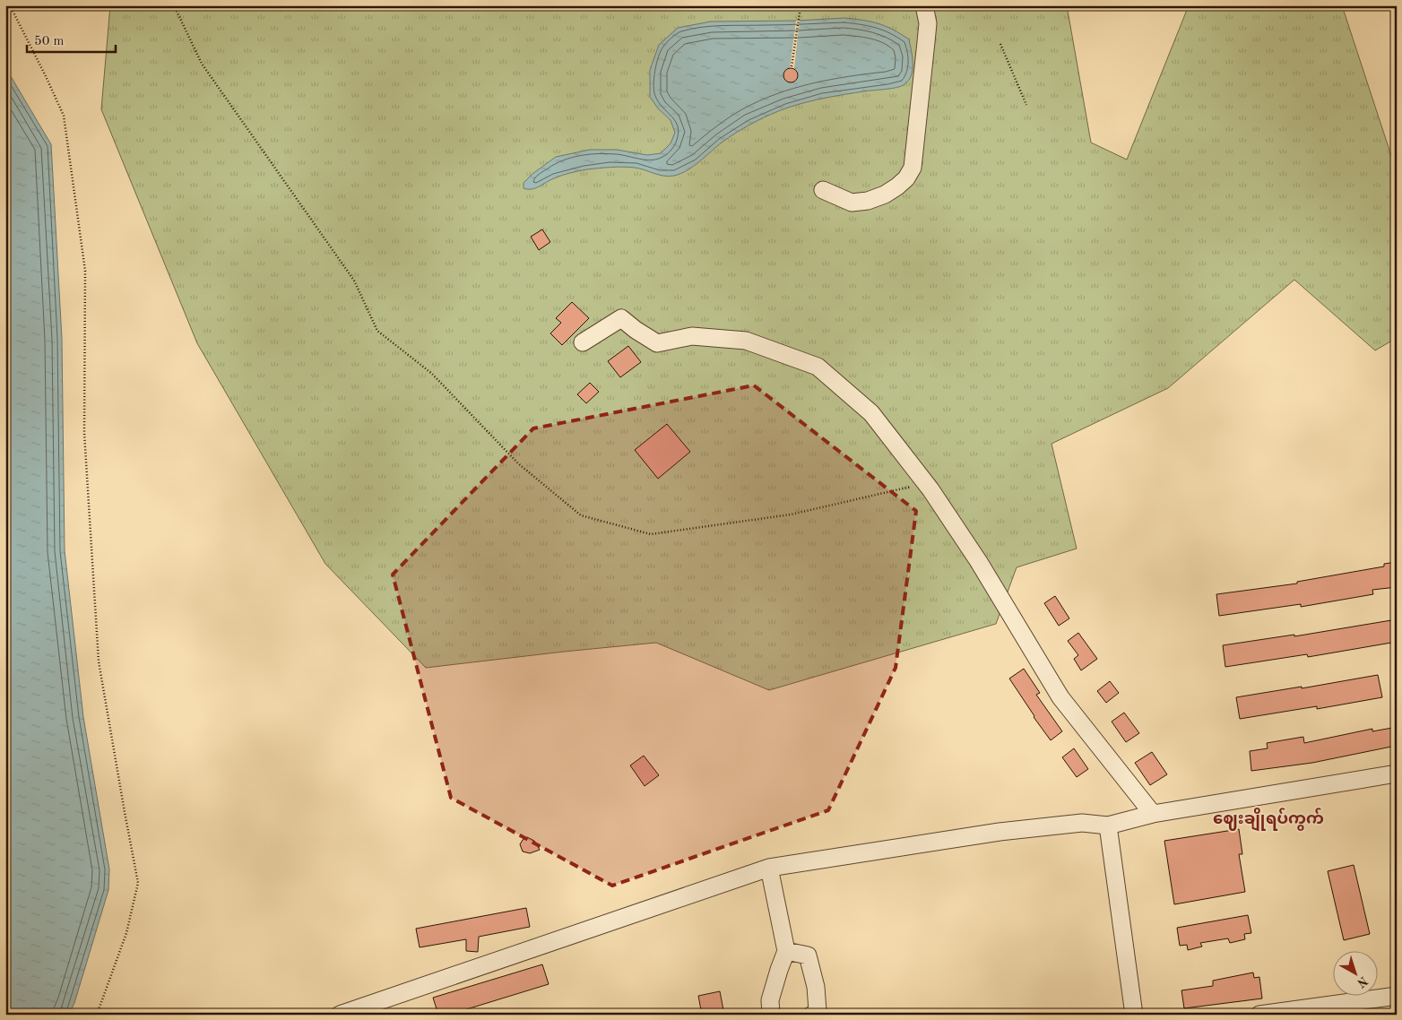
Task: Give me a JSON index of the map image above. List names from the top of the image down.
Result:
{
  "districts": ["ဈေးချိုရပ်ကွက်"],
  "scale_bar": "50 m",
  "north": "bottom right"
}
